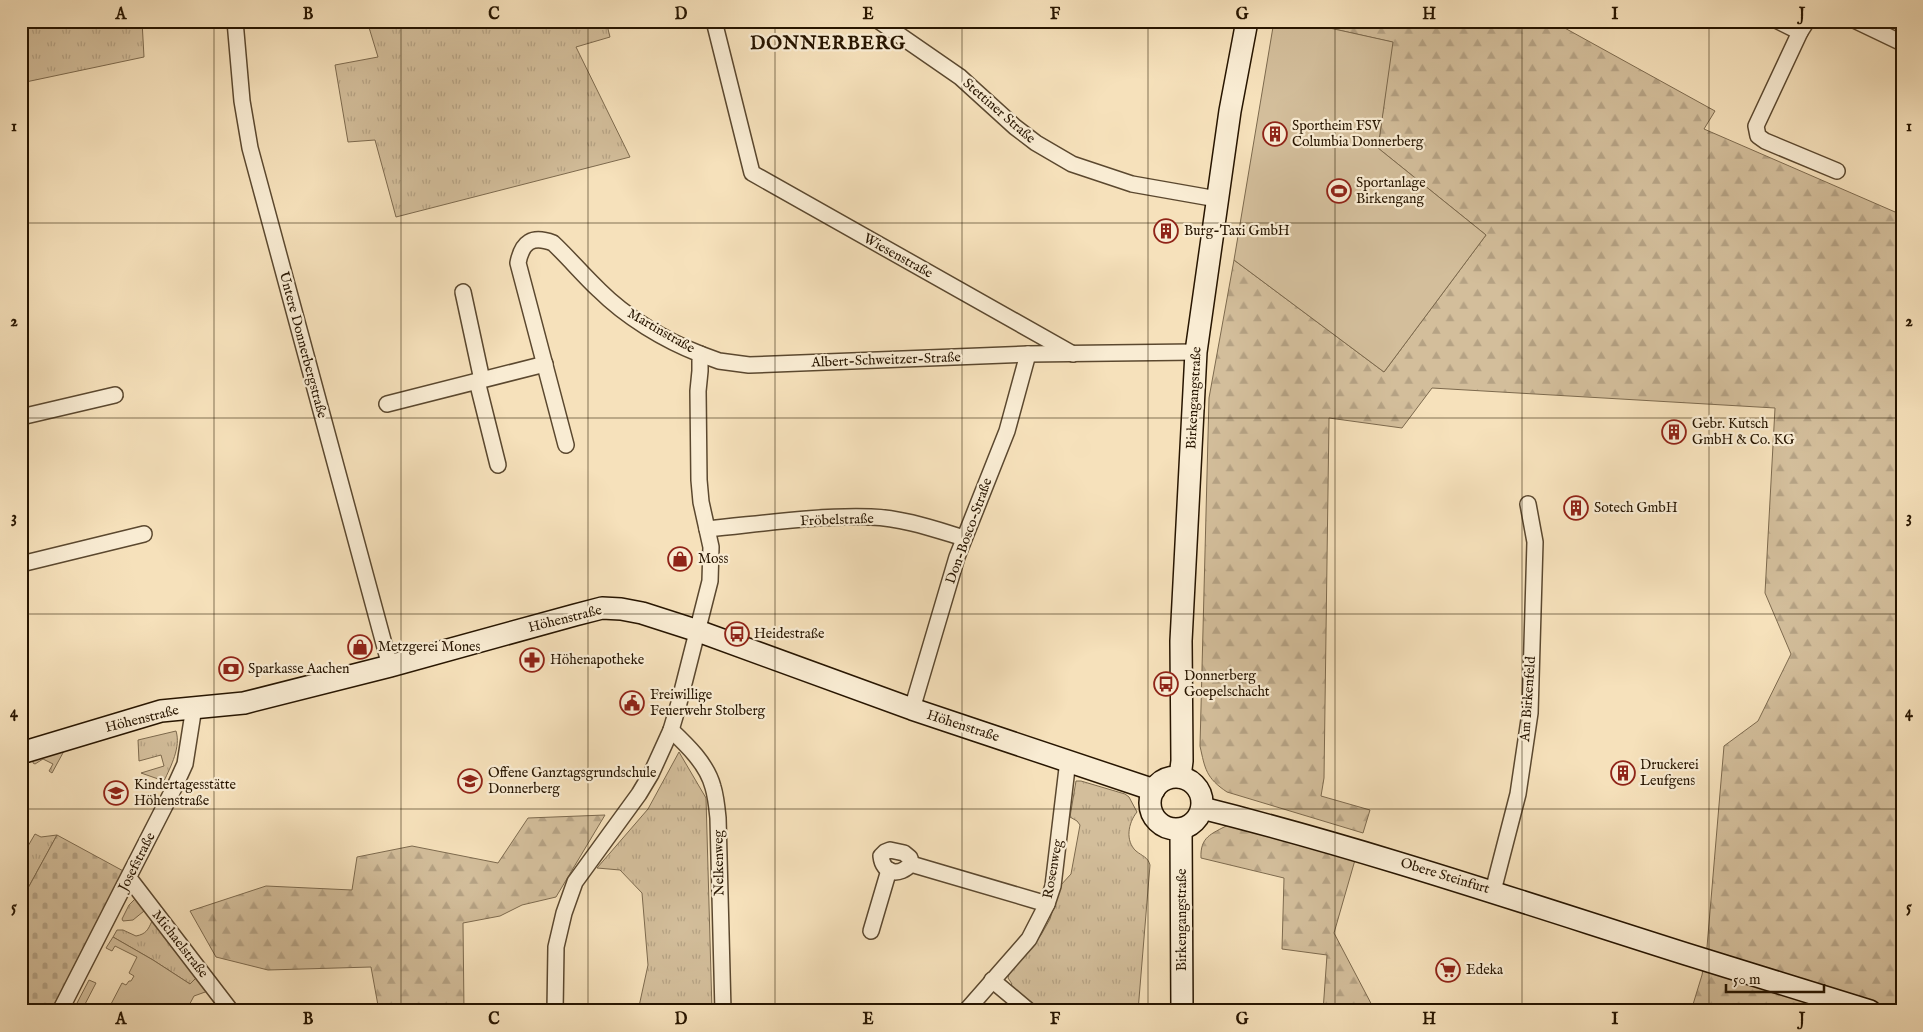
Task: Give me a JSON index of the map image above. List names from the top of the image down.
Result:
{
  "streets": {
    "street": [
      "Stettiner Straße",
      "Wiesenstraße",
      "Martinstraße",
      "Untere Donnerbergstraße",
      "Albert-Schweitzer-Straße",
      "Birkengangstraße",
      "Fröbelstraße",
      "Don-Bosco-Straße",
      "Höhenstraße",
      "Am Birkenfeld",
      "Josefstraße",
      "Nelkenweg",
      "Rosenweg",
      "Obere Steinfurt",
      "Michaelstraße"
    ]
  },
  "crossings": [
    ["Stettiner Straße", "Birkengangstraße"],
    ["Wiesenstraße", "Albert-Schweitzer-Straße"],
    ["Martinstraße", "Albert-Schweitzer-Straße"],
    ["Martinstraße", "Fröbelstraße"],
    ["Martinstraße", "Höhenstraße"],
    ["Untere Donnerbergstraße", "Höhenstraße"],
    ["Albert-Schweitzer-Straße", "Don-Bosco-Straße"],
    ["Birkengangstraße", "Höhenstraße"],
    ["Birkengangstraße", "Obere Steinfurt"],
    ["Fröbelstraße", "Don-Bosco-Straße"],
    ["Don-Bosco-Straße", "Höhenstraße"],
    ["Höhenstraße", "Josefstraße"],
    ["Höhenstraße", "Rosenweg"],
    ["Höhenstraße", "Obere Steinfurt"],
    ["Am Birkenfeld", "Obere Steinfurt"],
    ["Josefstraße", "Michaelstraße"]
  ],
  "districts": ["DONNERBERG"],
  "places": {
    "building": [
      "Sportheim FSV Columbia Donnerberg",
      "Burg-Taxi GmbH",
      "Gebr. Kutsch GmbH & Co. KG",
      "Sotech GmbH",
      "Druckerei Leufgens"
    ],
    "sports": ["Sportanlage Birkengang"],
    "shop": ["Moss", "Metzgerei Mones"],
    "bus stop": ["Heidestraße", "Donnerberg Goepelschacht"],
    "pharmacy": ["Höhenapotheke"],
    "bank": ["Sparkasse Aachen"],
    "public building": ["Freiwillige Feuerwehr Stolberg"],
    "school or university": ["Offene Ganztagsgrundschule Donnerberg", "Kindertagesstätte Höhenstraße"],
    "supermarket": ["Edeka"]
  },
  "scale_bar": "50 m",
  "grid": {
    "columns": [
      "A",
      "B",
      "C",
      "D",
      "E",
      "F",
      "G",
      "H",
      "I",
      "J"
    ],
    "rows": [
      "1",
      "2",
      "3",
      "4",
      "5"
    ]
  }
}
